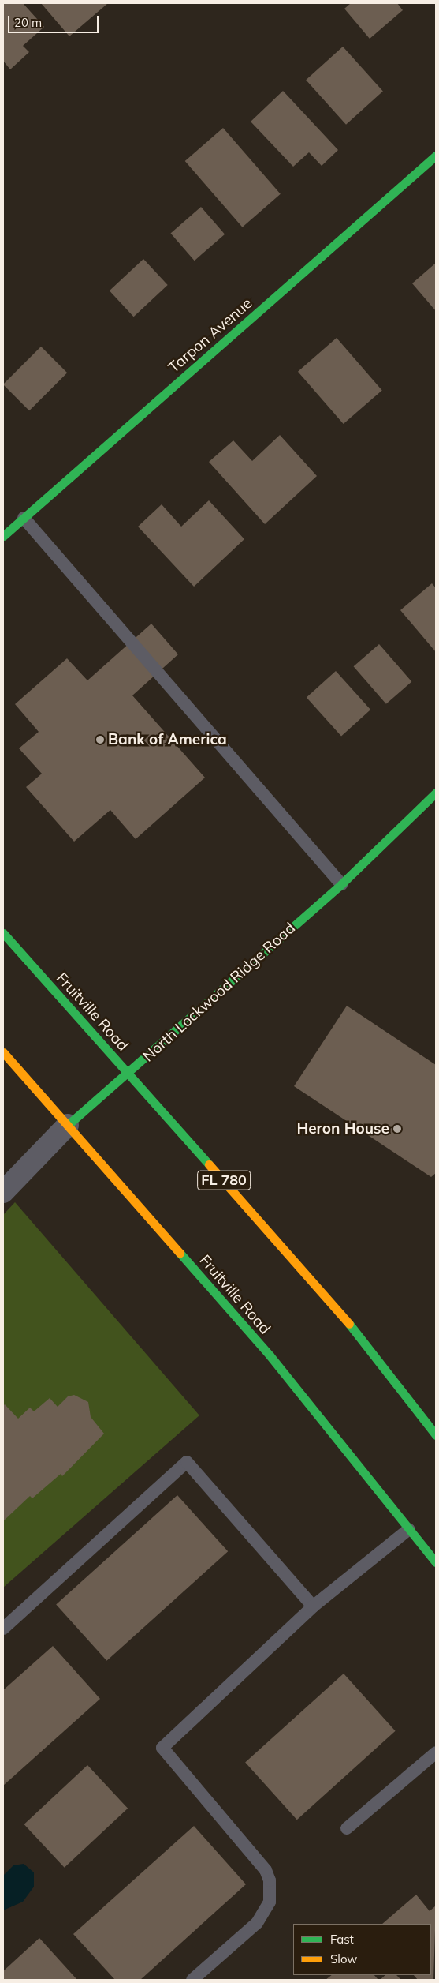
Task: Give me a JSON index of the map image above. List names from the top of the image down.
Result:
{
  "streets": {
    "main road": [
      "Tarpon Avenue",
      "North Lockwood Ridge Road",
      "Fruitville Road",
      "FL 780"
    ]
  },
  "crossings": [
    ["North Lockwood Ridge Road", "Fruitville Road"]
  ],
  "places": ["Bank of America", "Heron House"],
  "legend": ["Fast", "Slow"],
  "scale_bar": "20 m"
}
